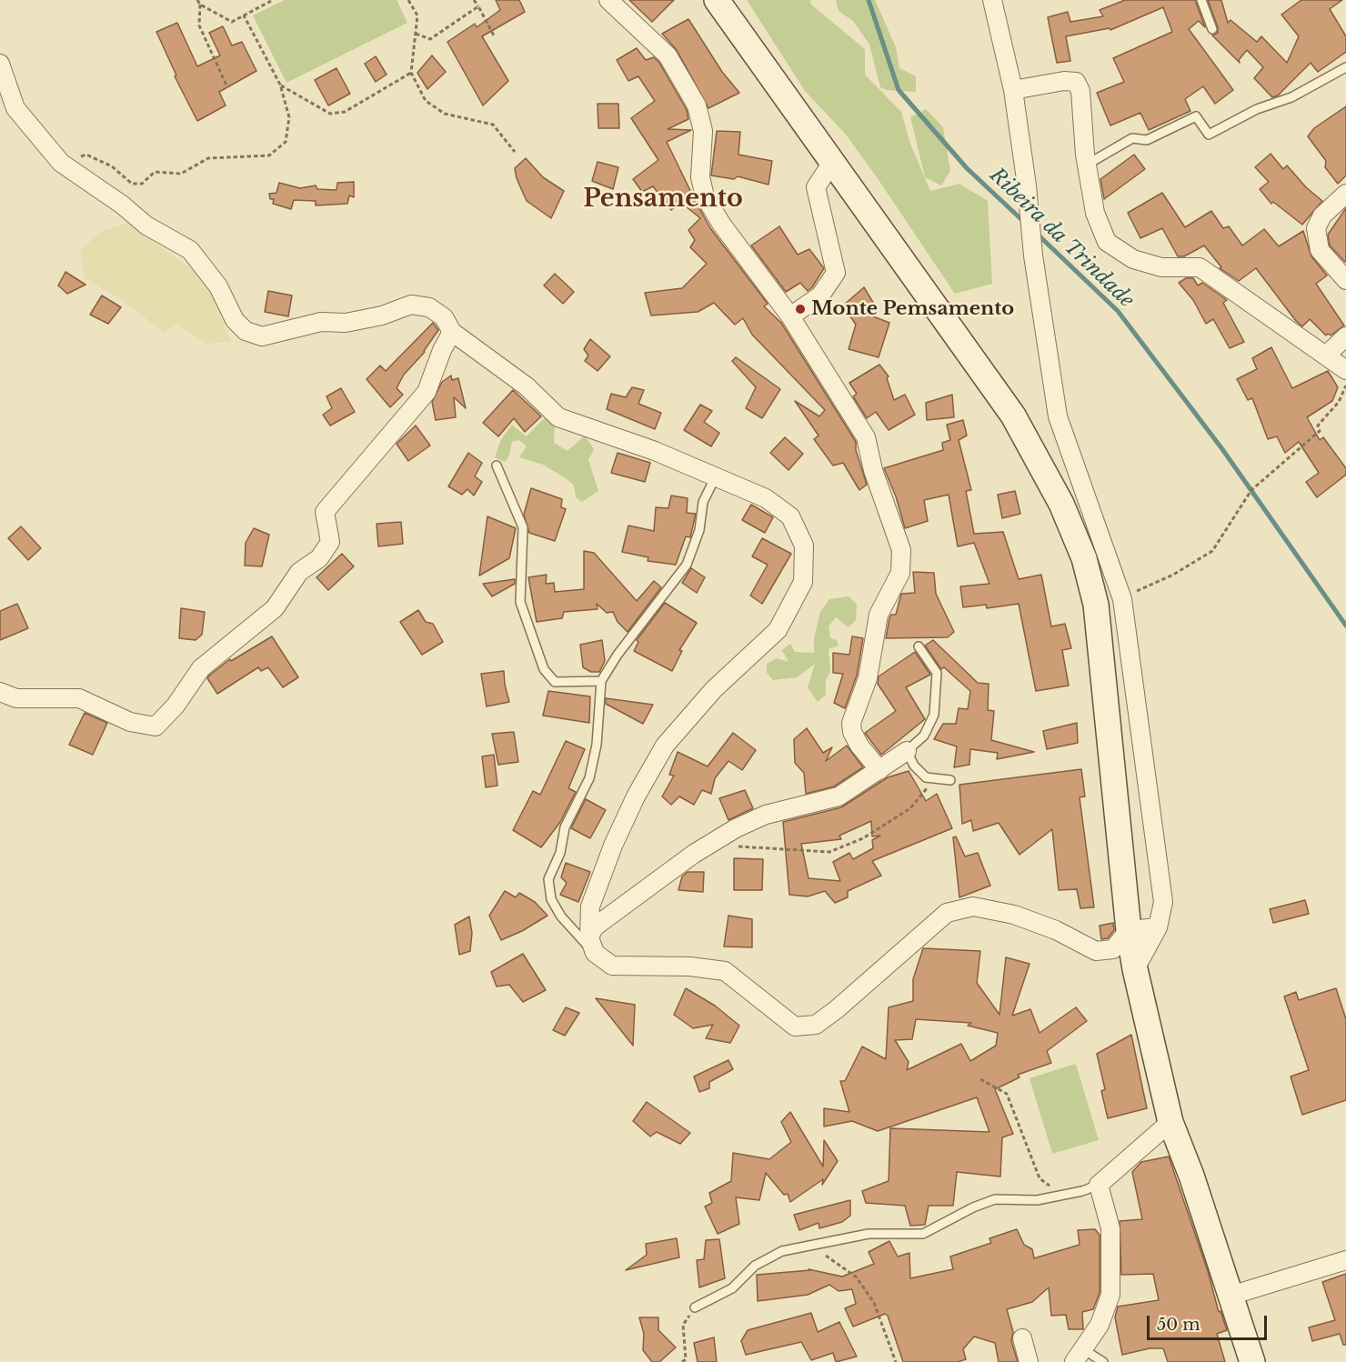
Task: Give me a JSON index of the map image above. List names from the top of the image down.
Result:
{
  "districts": ["Pensamento"],
  "water": ["Ribeira da Trindade"],
  "places": ["Monte Pemsamento"],
  "scale_bar": "50 m"
}
